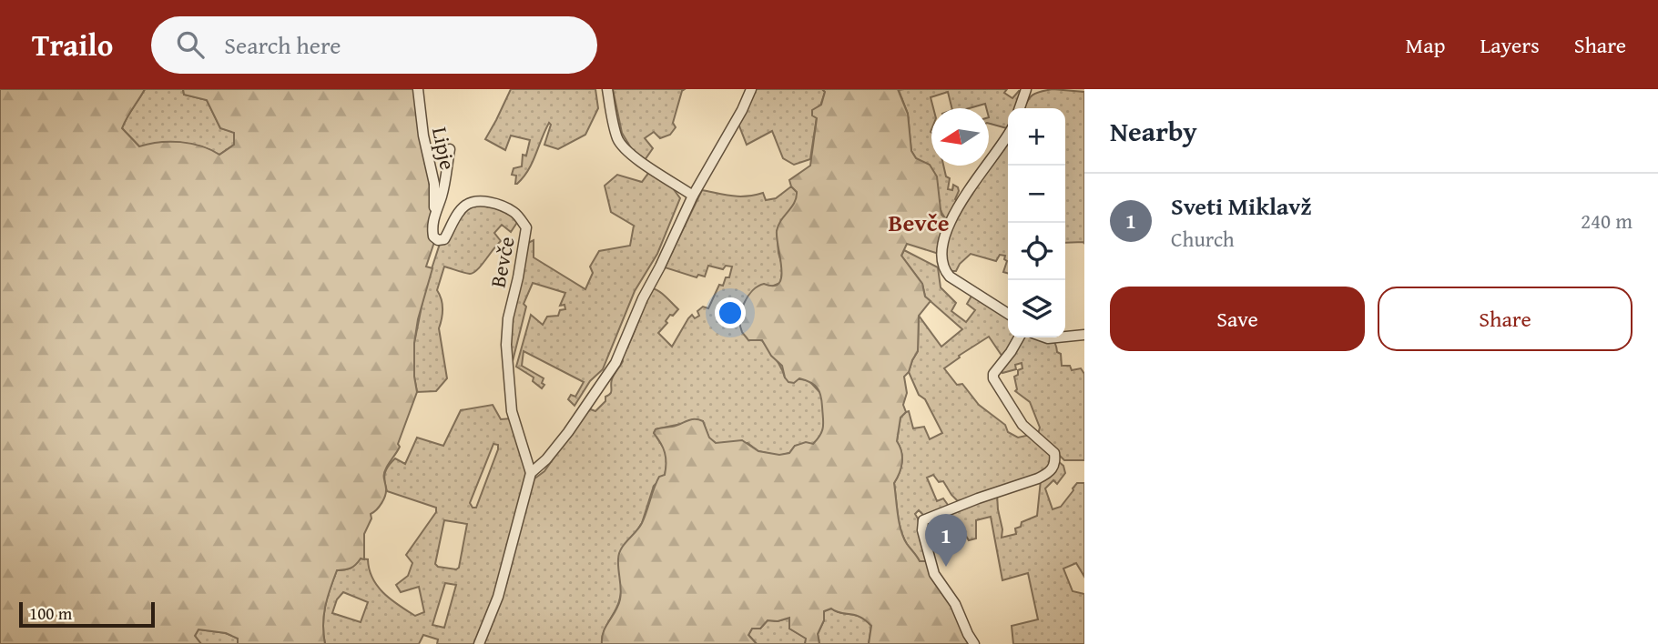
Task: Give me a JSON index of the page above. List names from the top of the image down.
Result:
{
  "streets": {
    "street": ["Lipje", "Bevče"]
  },
  "crossings": [
    ["Lipje", "Bevče"]
  ],
  "districts": ["Bevče"],
  "scale_bar": "100 m",
  "north": "left",
  "page": {
    "header": "Trailo",
    "search": "Search here",
    "nav": ["Map", "Layers", "Share"],
    "heading": "Nearby",
    "map_buttons": ["+", "−"],
    "list": [
      {
        "mark": "1",
        "name": "Sveti Miklavž",
        "note": "Church",
        "value": "240 m"
      }
    ],
    "buttons": ["Save", "Share"],
    "pins": "1",
    "scale": "100 m"
  }
}
